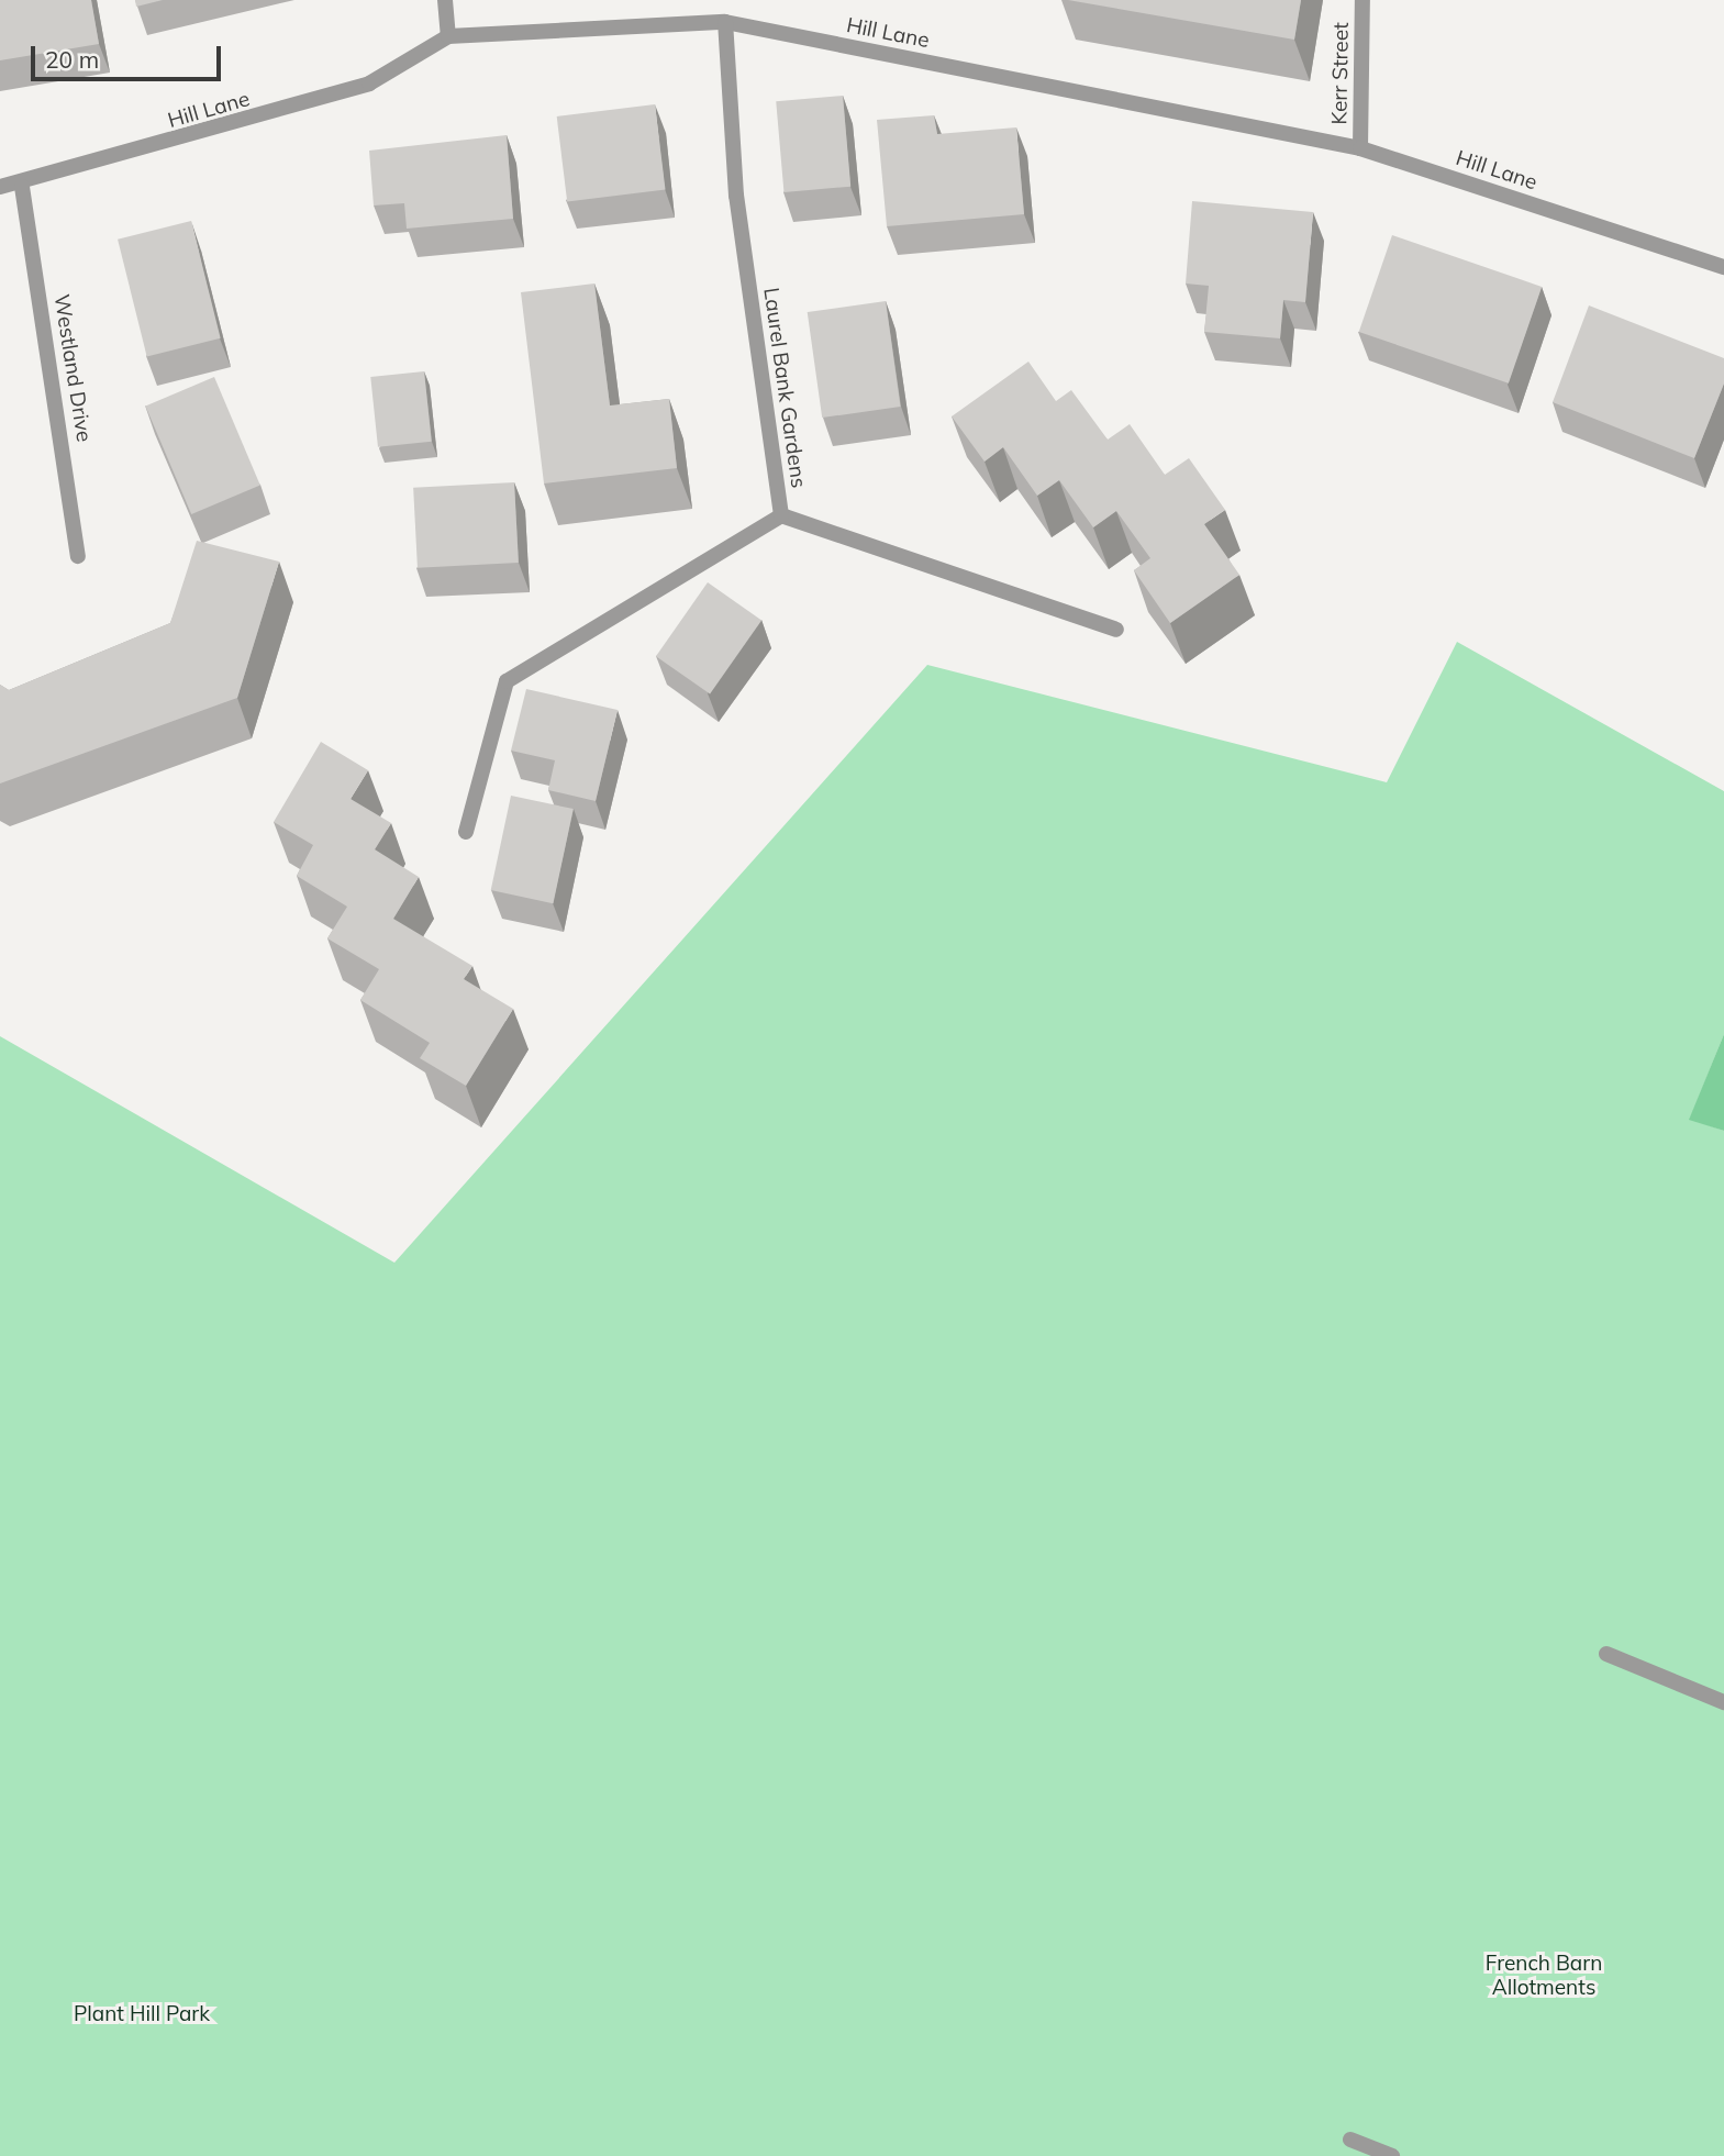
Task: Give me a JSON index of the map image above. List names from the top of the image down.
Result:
{
  "streets": {
    "street": [
      "Hill Lane",
      "Kerr Street",
      "Westland Drive",
      "Laurel Bank Gardens"
    ]
  },
  "crossings": [
    ["Hill Lane", "Kerr Street"],
    ["Hill Lane", "Westland Drive"],
    ["Hill Lane", "Laurel Bank Gardens"]
  ],
  "parks": ["French Barn Allotments", "Plant Hill Park"],
  "scale_bar": "20 m"
}
